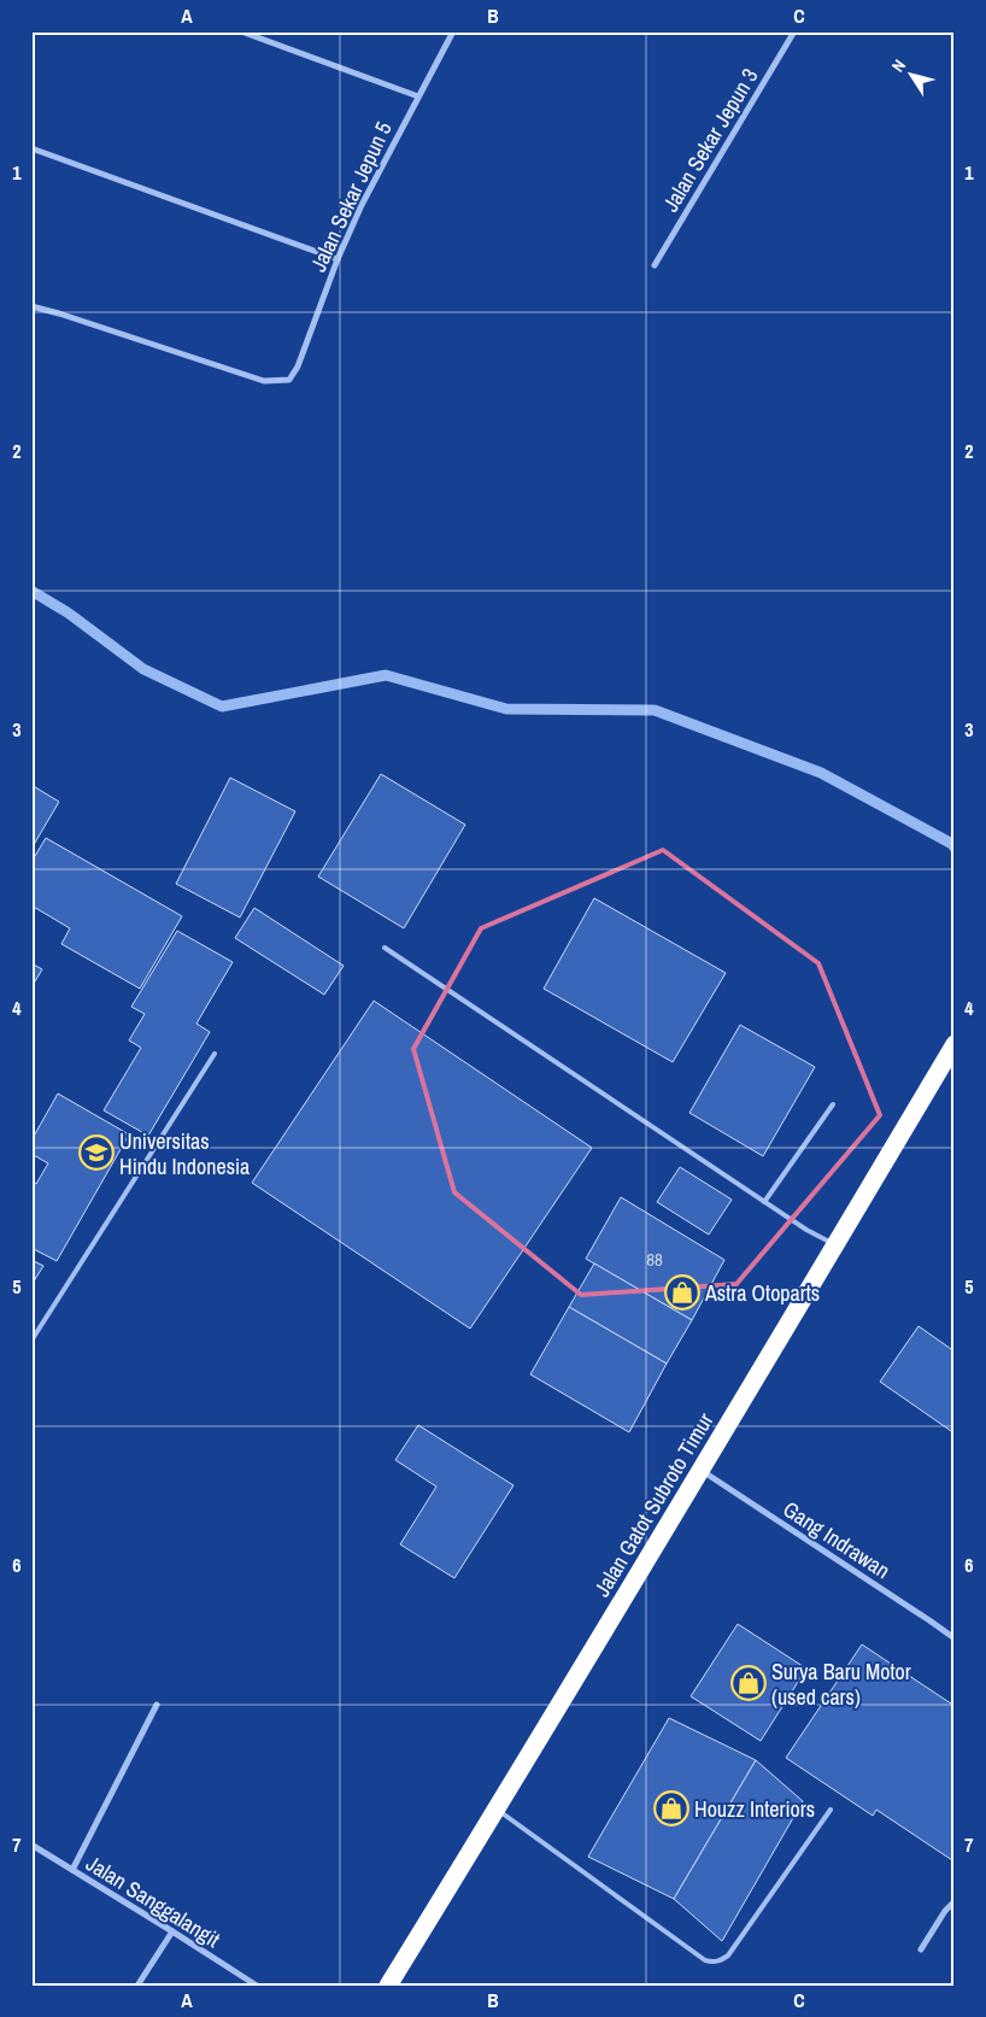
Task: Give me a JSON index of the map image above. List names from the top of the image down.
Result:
{
  "streets": {
    "highway": ["Jalan Gatot Subroto Timur"],
    "street": [
      "Jalan Sekar Jepun 3",
      "Jalan Sekar Jepun 5",
      "Gang Indrawan",
      "Jalan Sanggalangit"
    ]
  },
  "crossings": [
    ["Jalan Gatot Subroto Timur", "Gang Indrawan"]
  ],
  "places": {
    "school or university": ["Universitas Hindu Indonesia"],
    "shop": ["Astra Otoparts", "Surya Baru Motor (used cars)", "Houzz Interiors"]
  },
  "house_numbers": ["88"],
  "north": "top left",
  "grid": {
    "columns": ["A", "B", "C"],
    "rows": [
      "1",
      "2",
      "3",
      "4",
      "5",
      "6",
      "7"
    ]
  }
}
